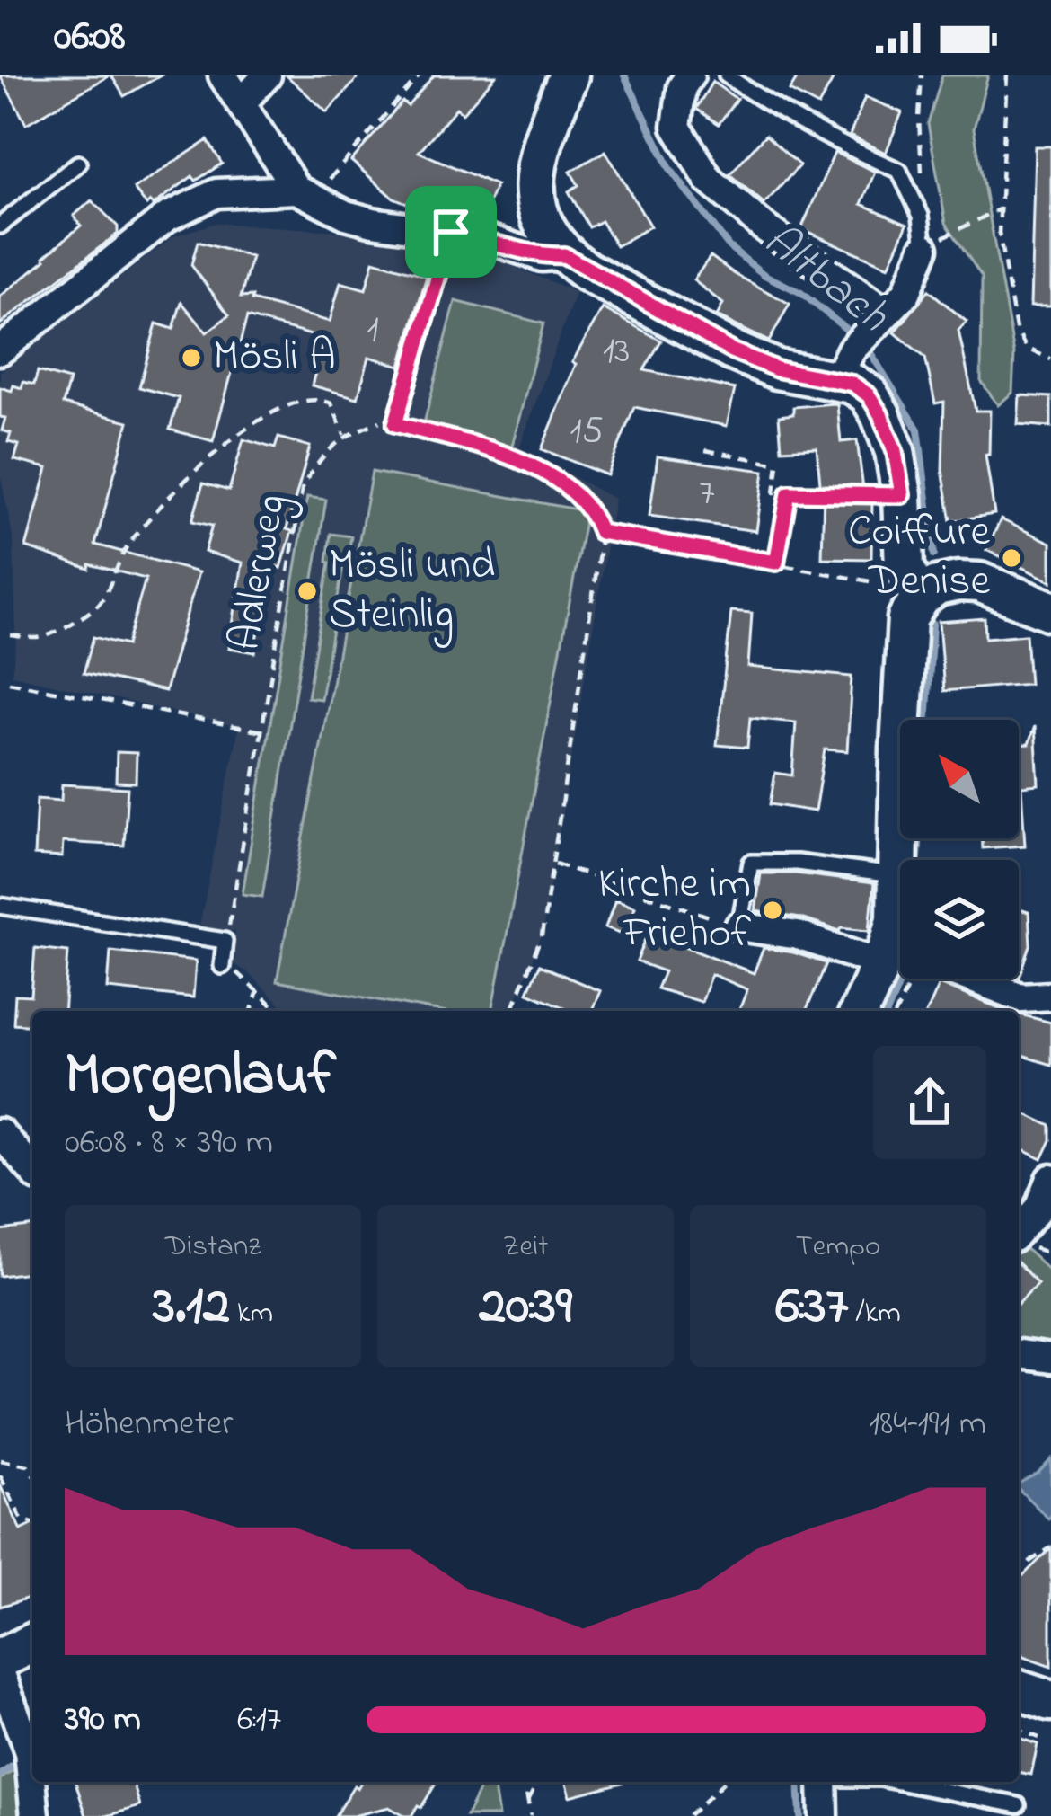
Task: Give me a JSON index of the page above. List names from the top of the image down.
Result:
{
  "streets": {
    "path": ["Adlerweg"]
  },
  "water": ["Altbach"],
  "places": [
    "Mösli A",
    "Coiffure Denise",
    "Mösli und Steinlig",
    "Kirche im Friehof"
  ],
  "house_numbers": [
    "1",
    "13",
    "15",
    "7"
  ],
  "north": "top left",
  "page": {
    "status": "06:08",
    "heading": ["Morgenlauf", "06:08 · 8 × 390 m"],
    "stats": [
      ["Distanz", "3.12 km"],
      ["Zeit", "20:39"],
      ["Tempo", "6:37 /km"]
    ],
    "chart": ["Höhenmeter", "184–191 m"],
    "list": [
      {
        "name": "390 m",
        "note": "6:17"
      }
    ]
  }
}
